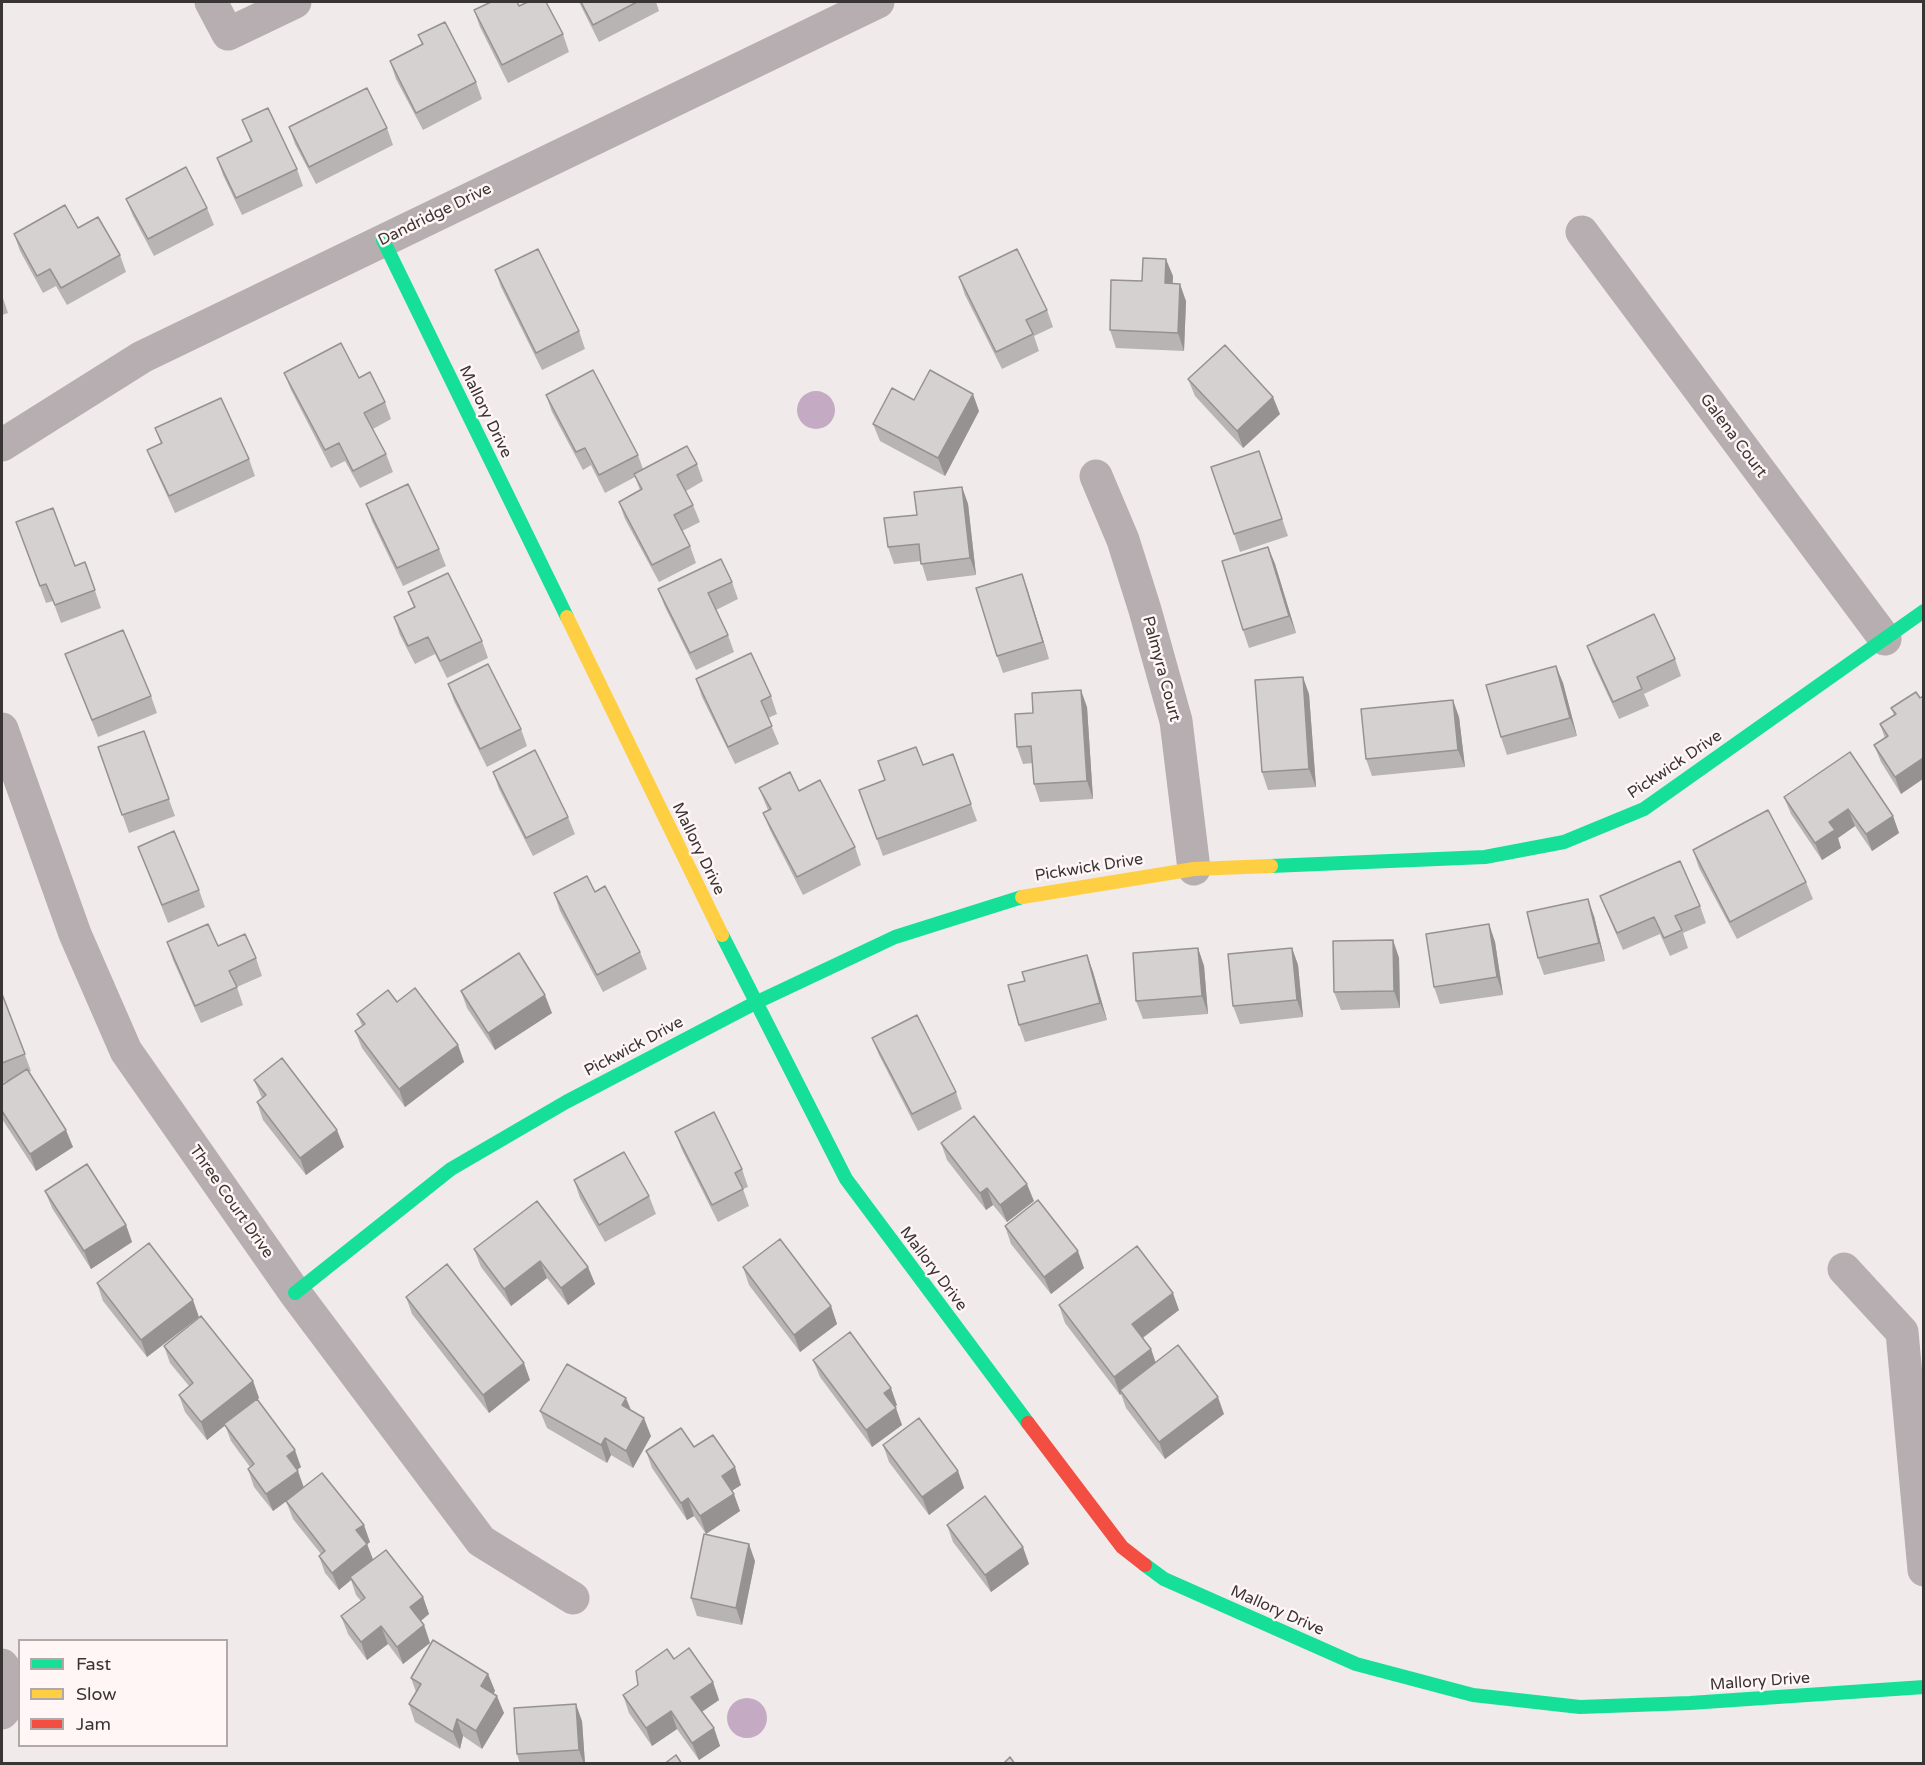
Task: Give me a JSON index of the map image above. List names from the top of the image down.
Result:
{
  "streets": {
    "street": [
      "Dandridge Drive",
      "Mallory Drive",
      "Galena Court",
      "Palmyra Court",
      "Pickwick Drive",
      "Three Court Drive"
    ]
  },
  "crossings": [
    ["Dandridge Drive", "Mallory Drive"],
    ["Mallory Drive", "Pickwick Drive"],
    ["Galena Court", "Pickwick Drive"],
    ["Palmyra Court", "Pickwick Drive"],
    ["Pickwick Drive", "Three Court Drive"]
  ],
  "legend": ["Fast", "Slow", "Jam"]
}
